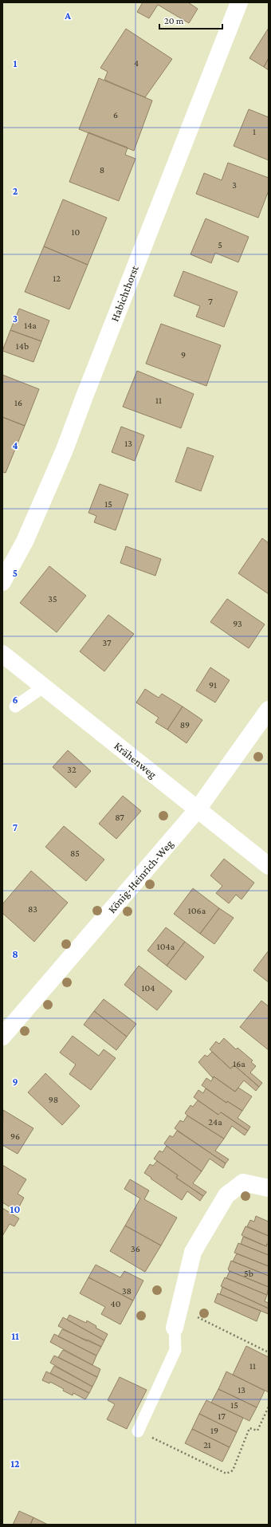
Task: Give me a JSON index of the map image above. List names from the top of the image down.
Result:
{
  "streets": {
    "street": ["Habichthorst", "Krähenweg", "König-Heinrich-Weg"]
  },
  "crossings": [
    ["Krähenweg", "König-Heinrich-Weg"]
  ],
  "house_numbers": [
    "4",
    "6",
    "1",
    "8",
    "3",
    "10",
    "5",
    "12",
    "7",
    "14a",
    "14b",
    "9",
    "11",
    "16",
    "13",
    "15",
    "35",
    "93",
    "37",
    "91",
    "89",
    "32",
    "87",
    "85",
    "83",
    "106a",
    "104a",
    "104",
    "16a",
    "98",
    "24a",
    "96",
    "36",
    "5b",
    "38",
    "40",
    "11",
    "13",
    "15",
    "17",
    "19",
    "21"
  ],
  "scale_bar": "20 m",
  "grid": {
    "columns": ["A"],
    "rows": [
      "1",
      "2",
      "3",
      "4",
      "5",
      "6",
      "7",
      "8",
      "9",
      "10",
      "11",
      "12"
    ]
  }
}
